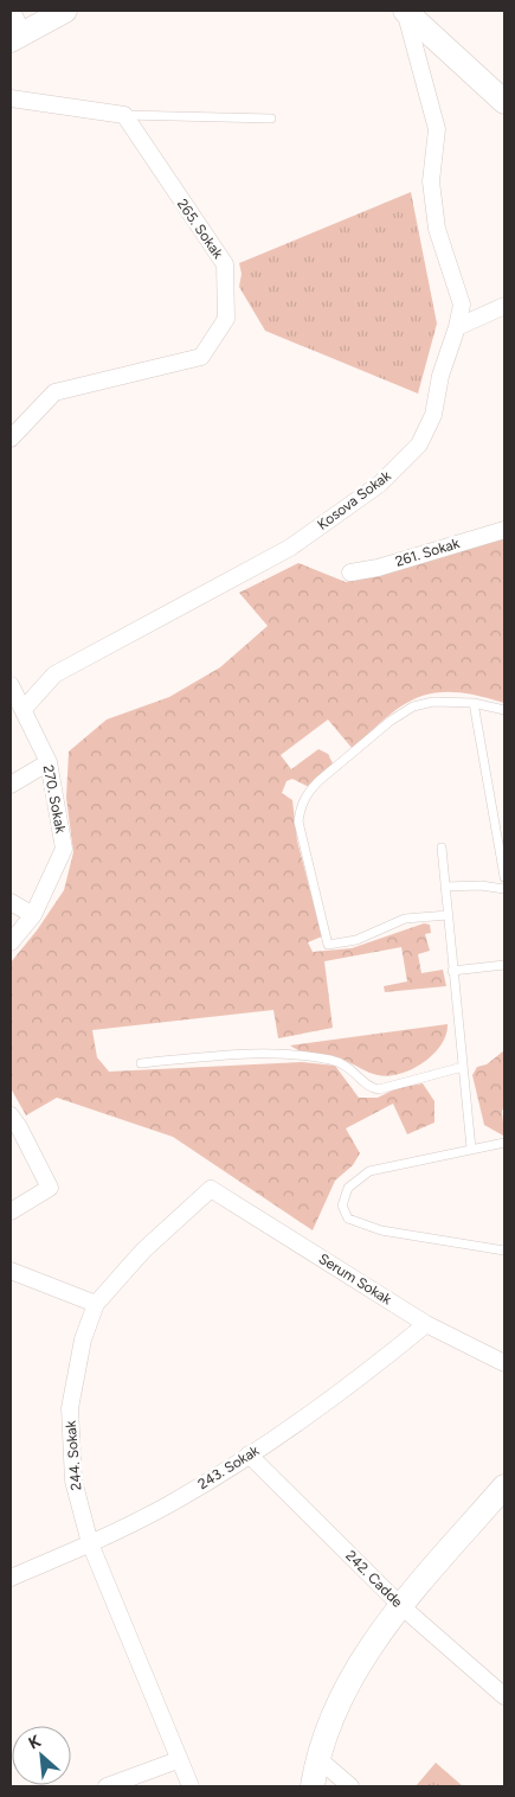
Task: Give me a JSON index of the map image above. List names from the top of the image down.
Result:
{
  "streets": {
    "street": [
      "265. Sokak",
      "Kosova Sokak",
      "261. Sokak",
      "270. Sokak",
      "Serum Sokak",
      "244. Sokak",
      "243. Sokak",
      "242. Cadde"
    ]
  },
  "crossings": [
    ["Kosova Sokak", "270. Sokak"],
    ["Serum Sokak", "244. Sokak"],
    ["Serum Sokak", "243. Sokak"],
    ["244. Sokak", "243. Sokak"],
    ["243. Sokak", "242. Cadde"]
  ],
  "north": "top left"
}
